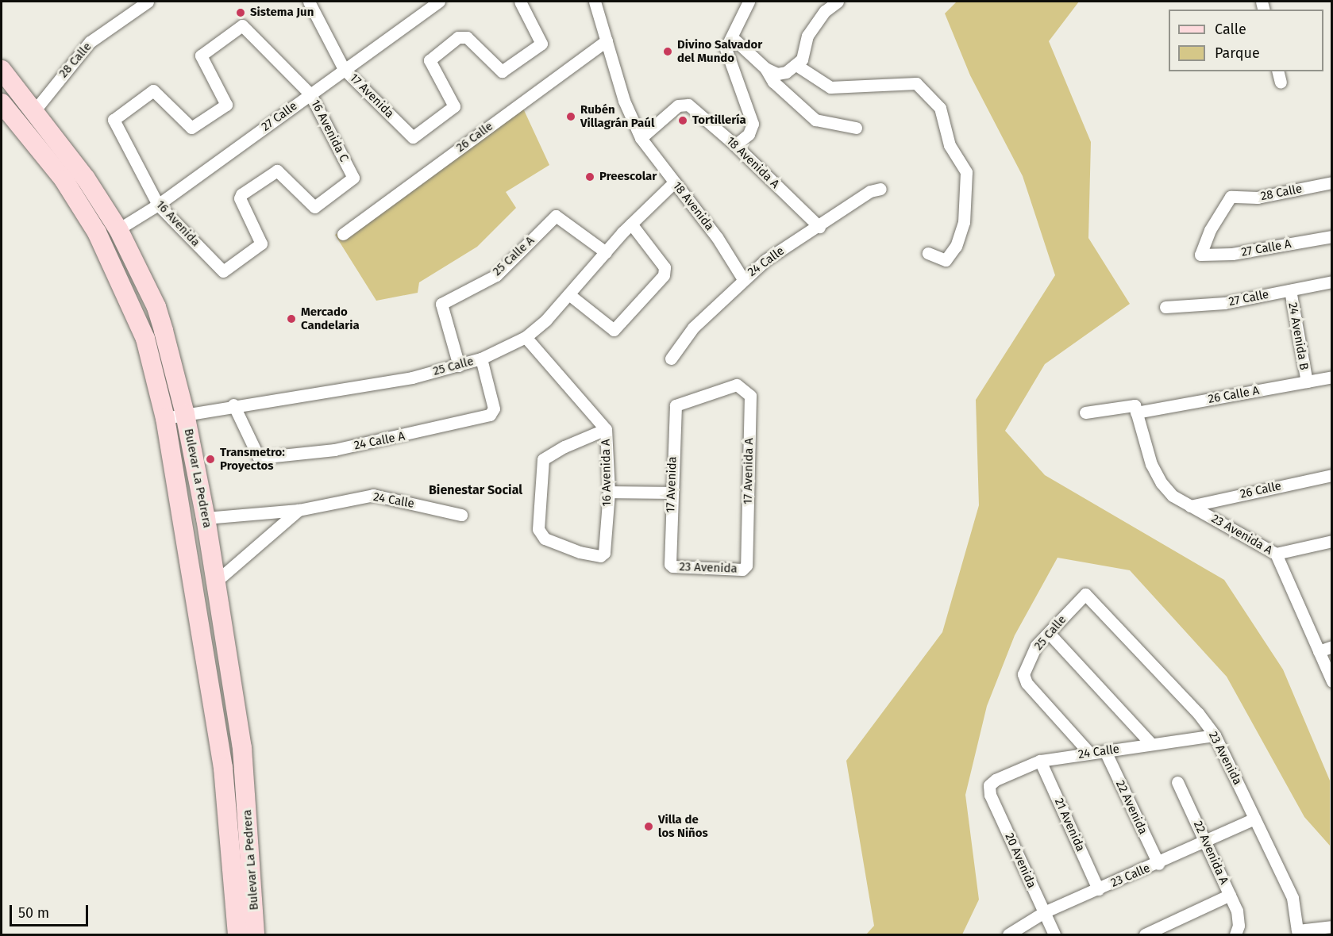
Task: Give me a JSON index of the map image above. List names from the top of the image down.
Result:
{
  "streets": {
    "main road": ["Bulevar La Pedrera"],
    "street": [
      "28 Calle",
      "17 Avenida",
      "27 Calle",
      "16 Avenida C",
      "26 Calle",
      "18 Avenida A",
      "18 Avenida",
      "16 Avenida",
      "27 Calle A",
      "25 Calle A",
      "24 Calle",
      "24 Avenida B",
      "25 Calle",
      "26 Calle A",
      "24 Calle A",
      "17 Avenida A",
      "16 Avenida A",
      "23 Avenida A",
      "23 Avenida",
      "22 Avenida",
      "21 Avenida",
      "22 Avenida A",
      "20 Avenida",
      "23 Calle"
    ]
  },
  "crossings": [
    ["28 Calle", "27 Calle A"],
    ["28 Calle", "Bulevar La Pedrera"],
    ["17 Avenida", "27 Calle"],
    ["17 Avenida", "17 Avenida A"],
    ["17 Avenida", "23 Avenida"],
    ["27 Calle", "16 Avenida C"],
    ["27 Calle", "16 Avenida"],
    ["27 Calle", "24 Avenida B"],
    ["27 Calle", "Bulevar La Pedrera"],
    ["16 Avenida C", "16 Avenida"],
    ["26 Calle", "18 Avenida"],
    ["26 Calle", "23 Avenida A"],
    ["18 Avenida A", "18 Avenida"],
    ["18 Avenida A", "24 Calle"],
    ["18 Avenida", "24 Calle"],
    ["18 Avenida", "25 Calle"],
    ["25 Calle A", "25 Calle"],
    ["24 Calle", "25 Calle"],
    ["24 Calle", "Bulevar La Pedrera"],
    ["24 Calle", "23 Avenida"],
    ["24 Calle", "22 Avenida"],
    ["24 Calle", "21 Avenida"],
    ["24 Calle", "20 Avenida"],
    ["24 Avenida B", "26 Calle A"],
    ["25 Calle", "24 Calle A"],
    ["25 Calle", "16 Avenida A"],
    ["25 Calle", "Bulevar La Pedrera"],
    ["25 Calle", "23 Avenida"],
    ["26 Calle A", "23 Avenida A"],
    ["17 Avenida A", "23 Avenida"],
    ["23 Avenida", "23 Calle"],
    ["22 Avenida", "23 Calle"],
    ["21 Avenida", "23 Calle"],
    ["22 Avenida A", "23 Calle"],
    ["20 Avenida", "23 Calle"]
  ],
  "districts": ["Bienestar Social"],
  "places": [
    "Sistema Jun",
    "Divino Salvador del Mundo",
    "Rubén Villagrán Paúl",
    "Tortillería",
    "Preescolar",
    "Mercado Candelaria",
    "Transmetro: Proyectos",
    "Villa de los Niños"
  ],
  "legend": ["Calle", "Parque"],
  "scale_bar": "50 m"
}
